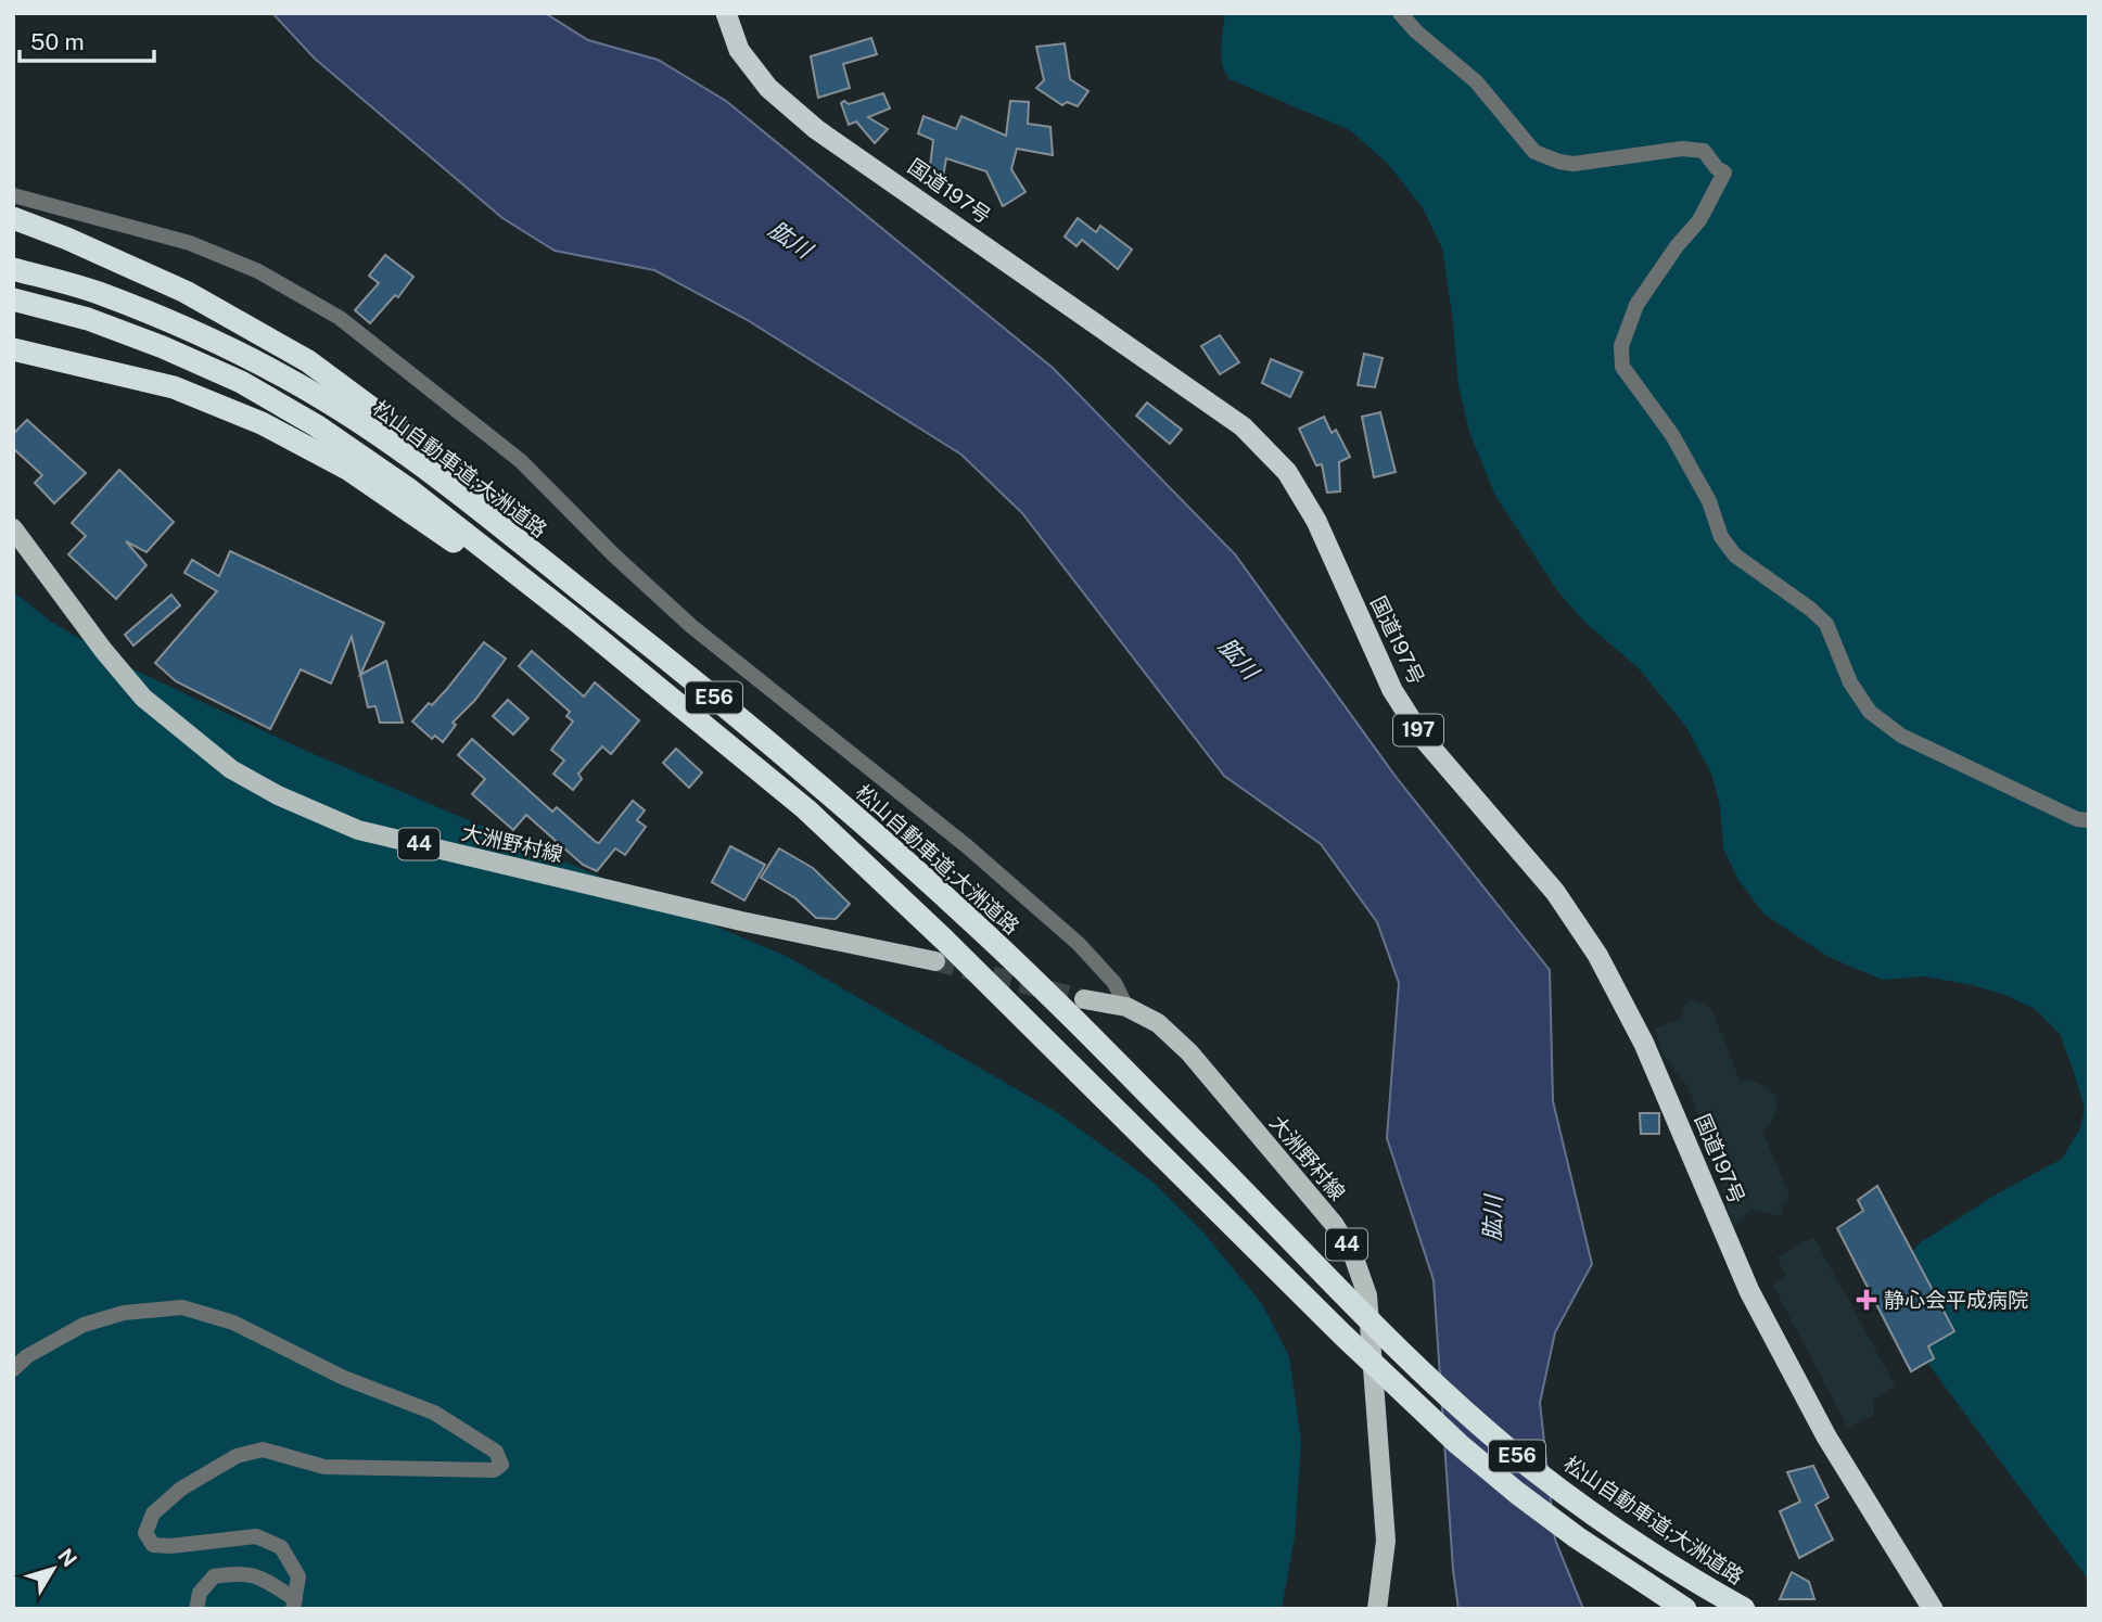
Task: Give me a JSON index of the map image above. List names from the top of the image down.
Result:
{
  "streets": {
    "highway": [
      "国道197号",
      "松山自動車道;大洲道路",
      "E56",
      "197"
    ],
    "main road": ["大洲野村線", "44"]
  },
  "water": ["肱川"],
  "places": {
    "health": ["静心会平成病院"]
  },
  "scale_bar": "50 m",
  "north": "top right"
}
